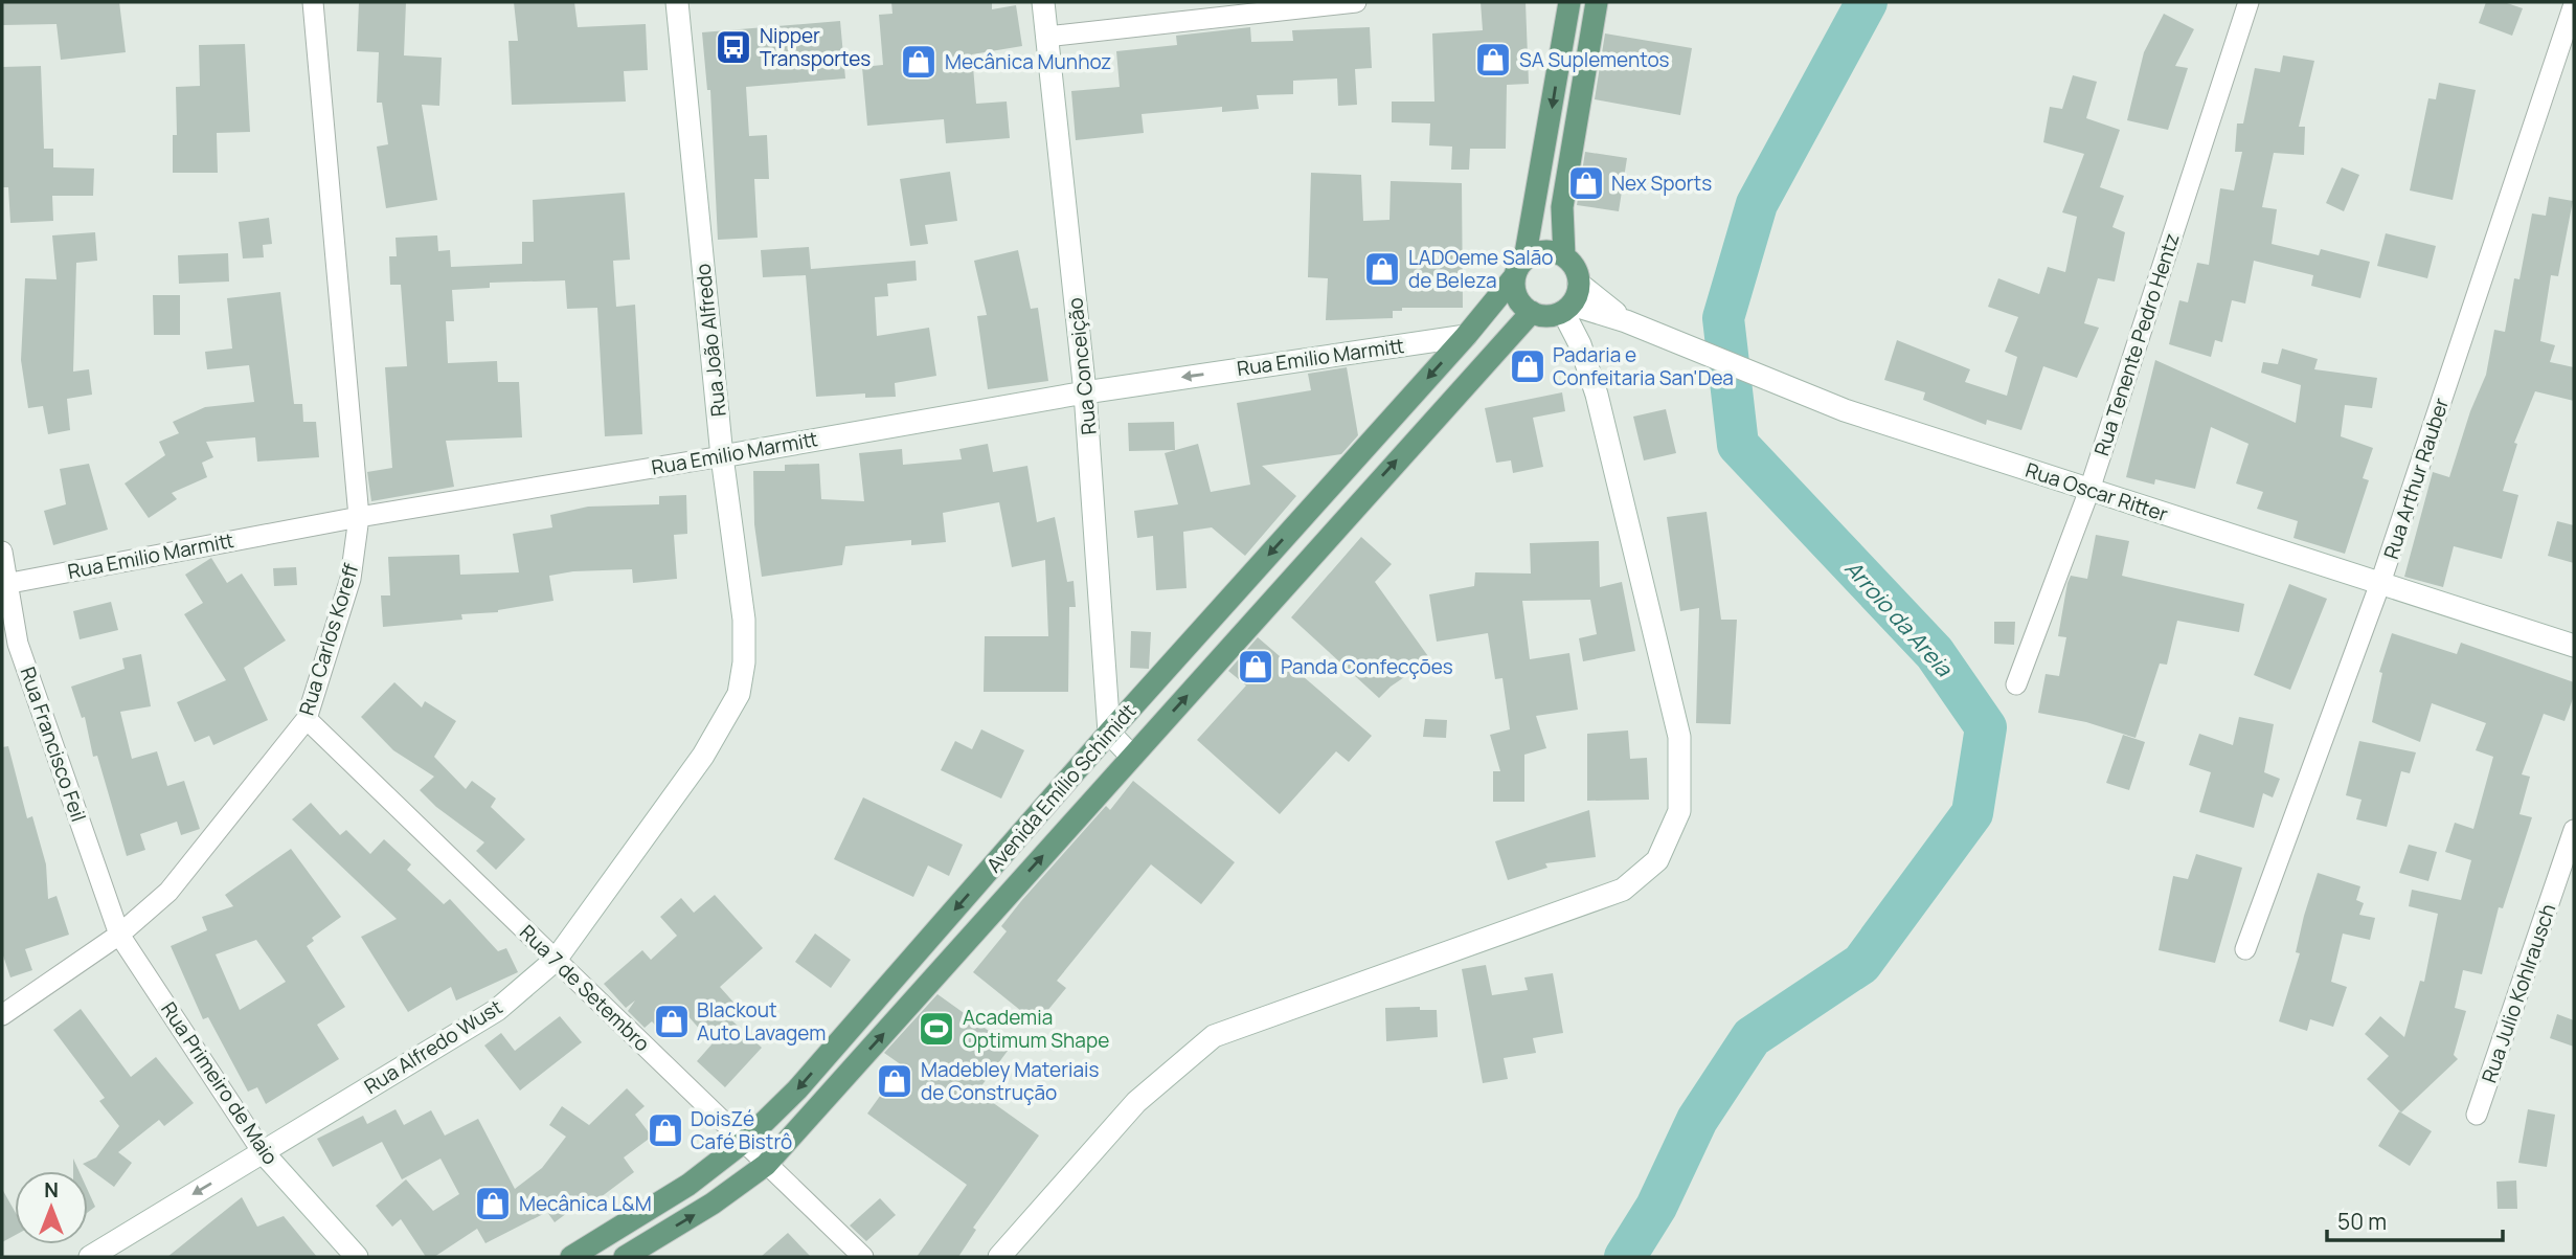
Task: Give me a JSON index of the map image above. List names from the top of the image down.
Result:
{
  "streets": {
    "main road": ["Avenida Emílio Schimidt"],
    "street": [
      "Rua João Alfredo",
      "Rua Tenente Pedro Hentz",
      "Rua Emilio Marmitt",
      "Rua Conceição",
      "Rua Arthur Rauber",
      "Rua Oscar Ritter",
      "Rua Carlos Koreff",
      "Rua Francisco Feil",
      "Rua 7 de Setembro",
      "Rua Julio Kohlrausch",
      "Rua Alfredo Wust",
      "Rua Primeiro de Maio"
    ]
  },
  "crossings": [
    ["Rua João Alfredo", "Rua Emilio Marmitt"],
    ["Rua João Alfredo", "Rua Alfredo Wust"],
    ["Rua Tenente Pedro Hentz", "Rua Oscar Ritter"],
    ["Rua Emilio Marmitt", "Rua Conceição"],
    ["Rua Emilio Marmitt", "Rua Carlos Koreff"],
    ["Rua Emilio Marmitt", "Rua Francisco Feil"],
    ["Rua Emilio Marmitt", "Avenida Emílio Schimidt"],
    ["Rua Conceição", "Avenida Emílio Schimidt"],
    ["Rua Arthur Rauber", "Rua Oscar Ritter"],
    ["Rua Oscar Ritter", "Avenida Emílio Schimidt"],
    ["Rua Carlos Koreff", "Rua Francisco Feil"],
    ["Rua Carlos Koreff", "Rua 7 de Setembro"],
    ["Rua Carlos Koreff", "Rua Primeiro de Maio"],
    ["Rua Francisco Feil", "Rua Primeiro de Maio"],
    ["Avenida Emílio Schimidt", "Rua 7 de Setembro"],
    ["Rua 7 de Setembro", "Rua Alfredo Wust"],
    ["Rua Alfredo Wust", "Rua Primeiro de Maio"]
  ],
  "water": ["Arroio da Areia"],
  "places": {
    "bus stop": ["Nipper Transportes"],
    "shop": [
      "SA Suplementos",
      "Mecânica Munhoz",
      "Nex Sports",
      "LADOeme Salão de Beleza",
      "Padaria e Confeitaria San'Dea",
      "Panda Confecções",
      "Blackout Auto Lavagem",
      "Madebley Materiais de Construção",
      "DoisZé Café Bistrô",
      "Mecânica L&M"
    ],
    "sports": ["Academia Optimum Shape"]
  },
  "scale_bar": "50 m",
  "north": "top"
}
